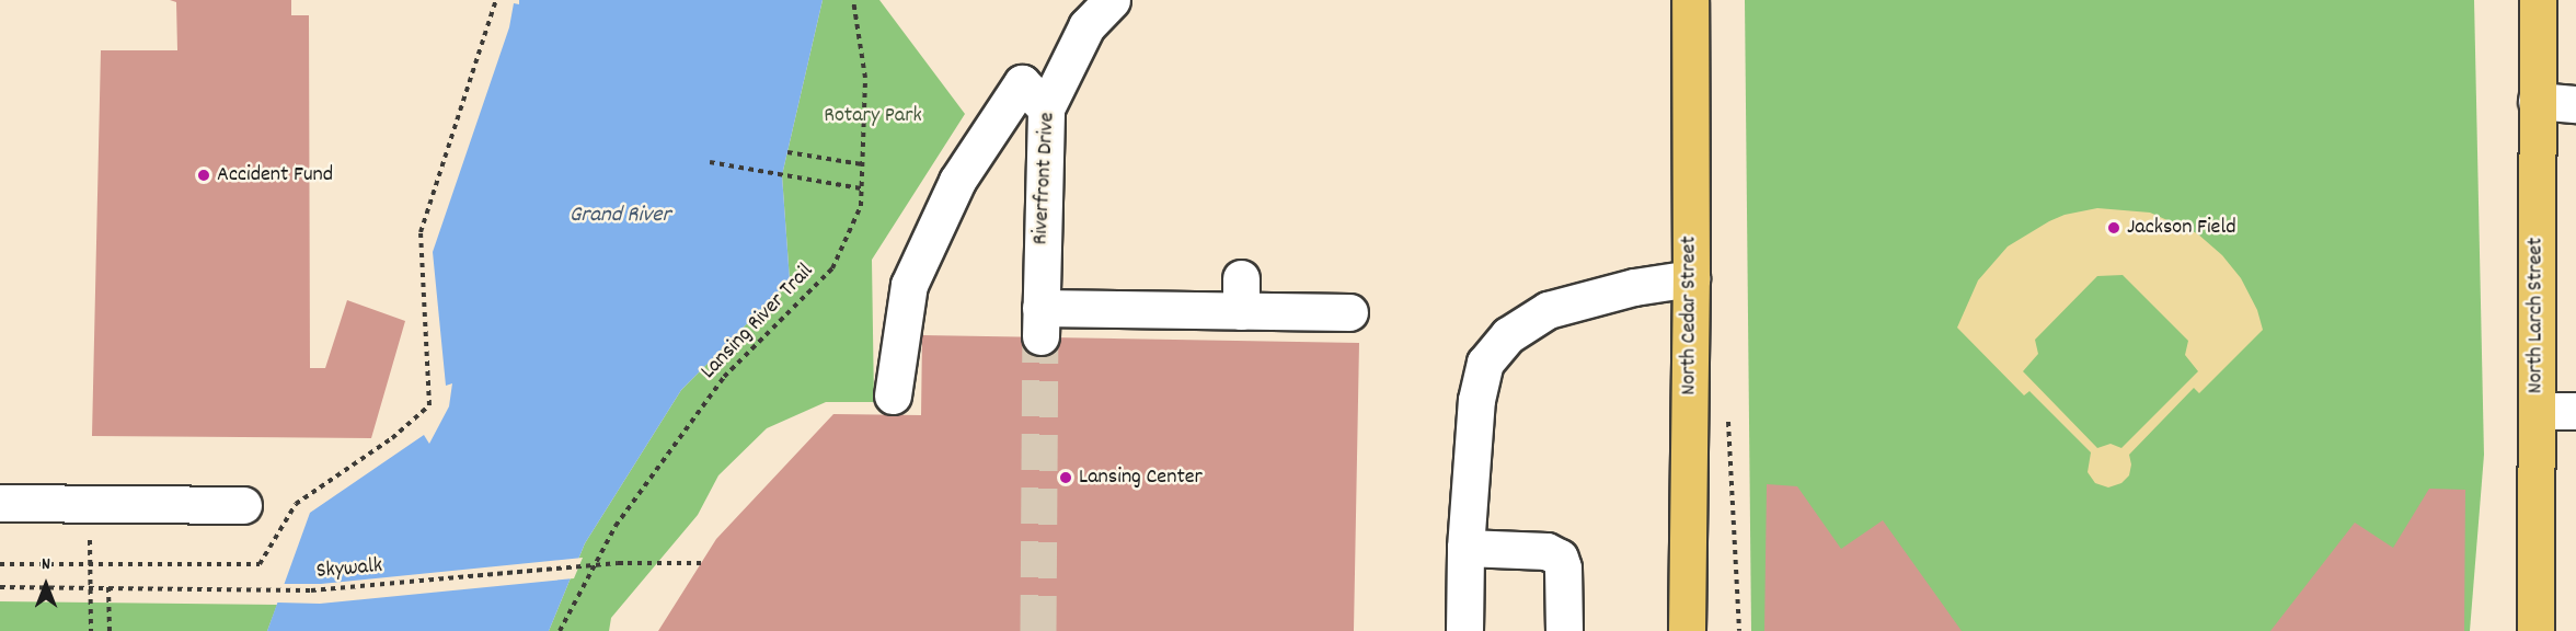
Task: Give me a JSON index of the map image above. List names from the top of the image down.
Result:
{
  "streets": {
    "main road": ["North Cedar Street", "North Larch Street"],
    "street": ["Riverfront Drive"],
    "path": ["Lansing River Trail", "Skywalk"]
  },
  "water": ["Grand River"],
  "parks": ["Rotary Park"],
  "places": ["Accident Fund", "Jackson Field", "Lansing Center"],
  "north": "top"
}
